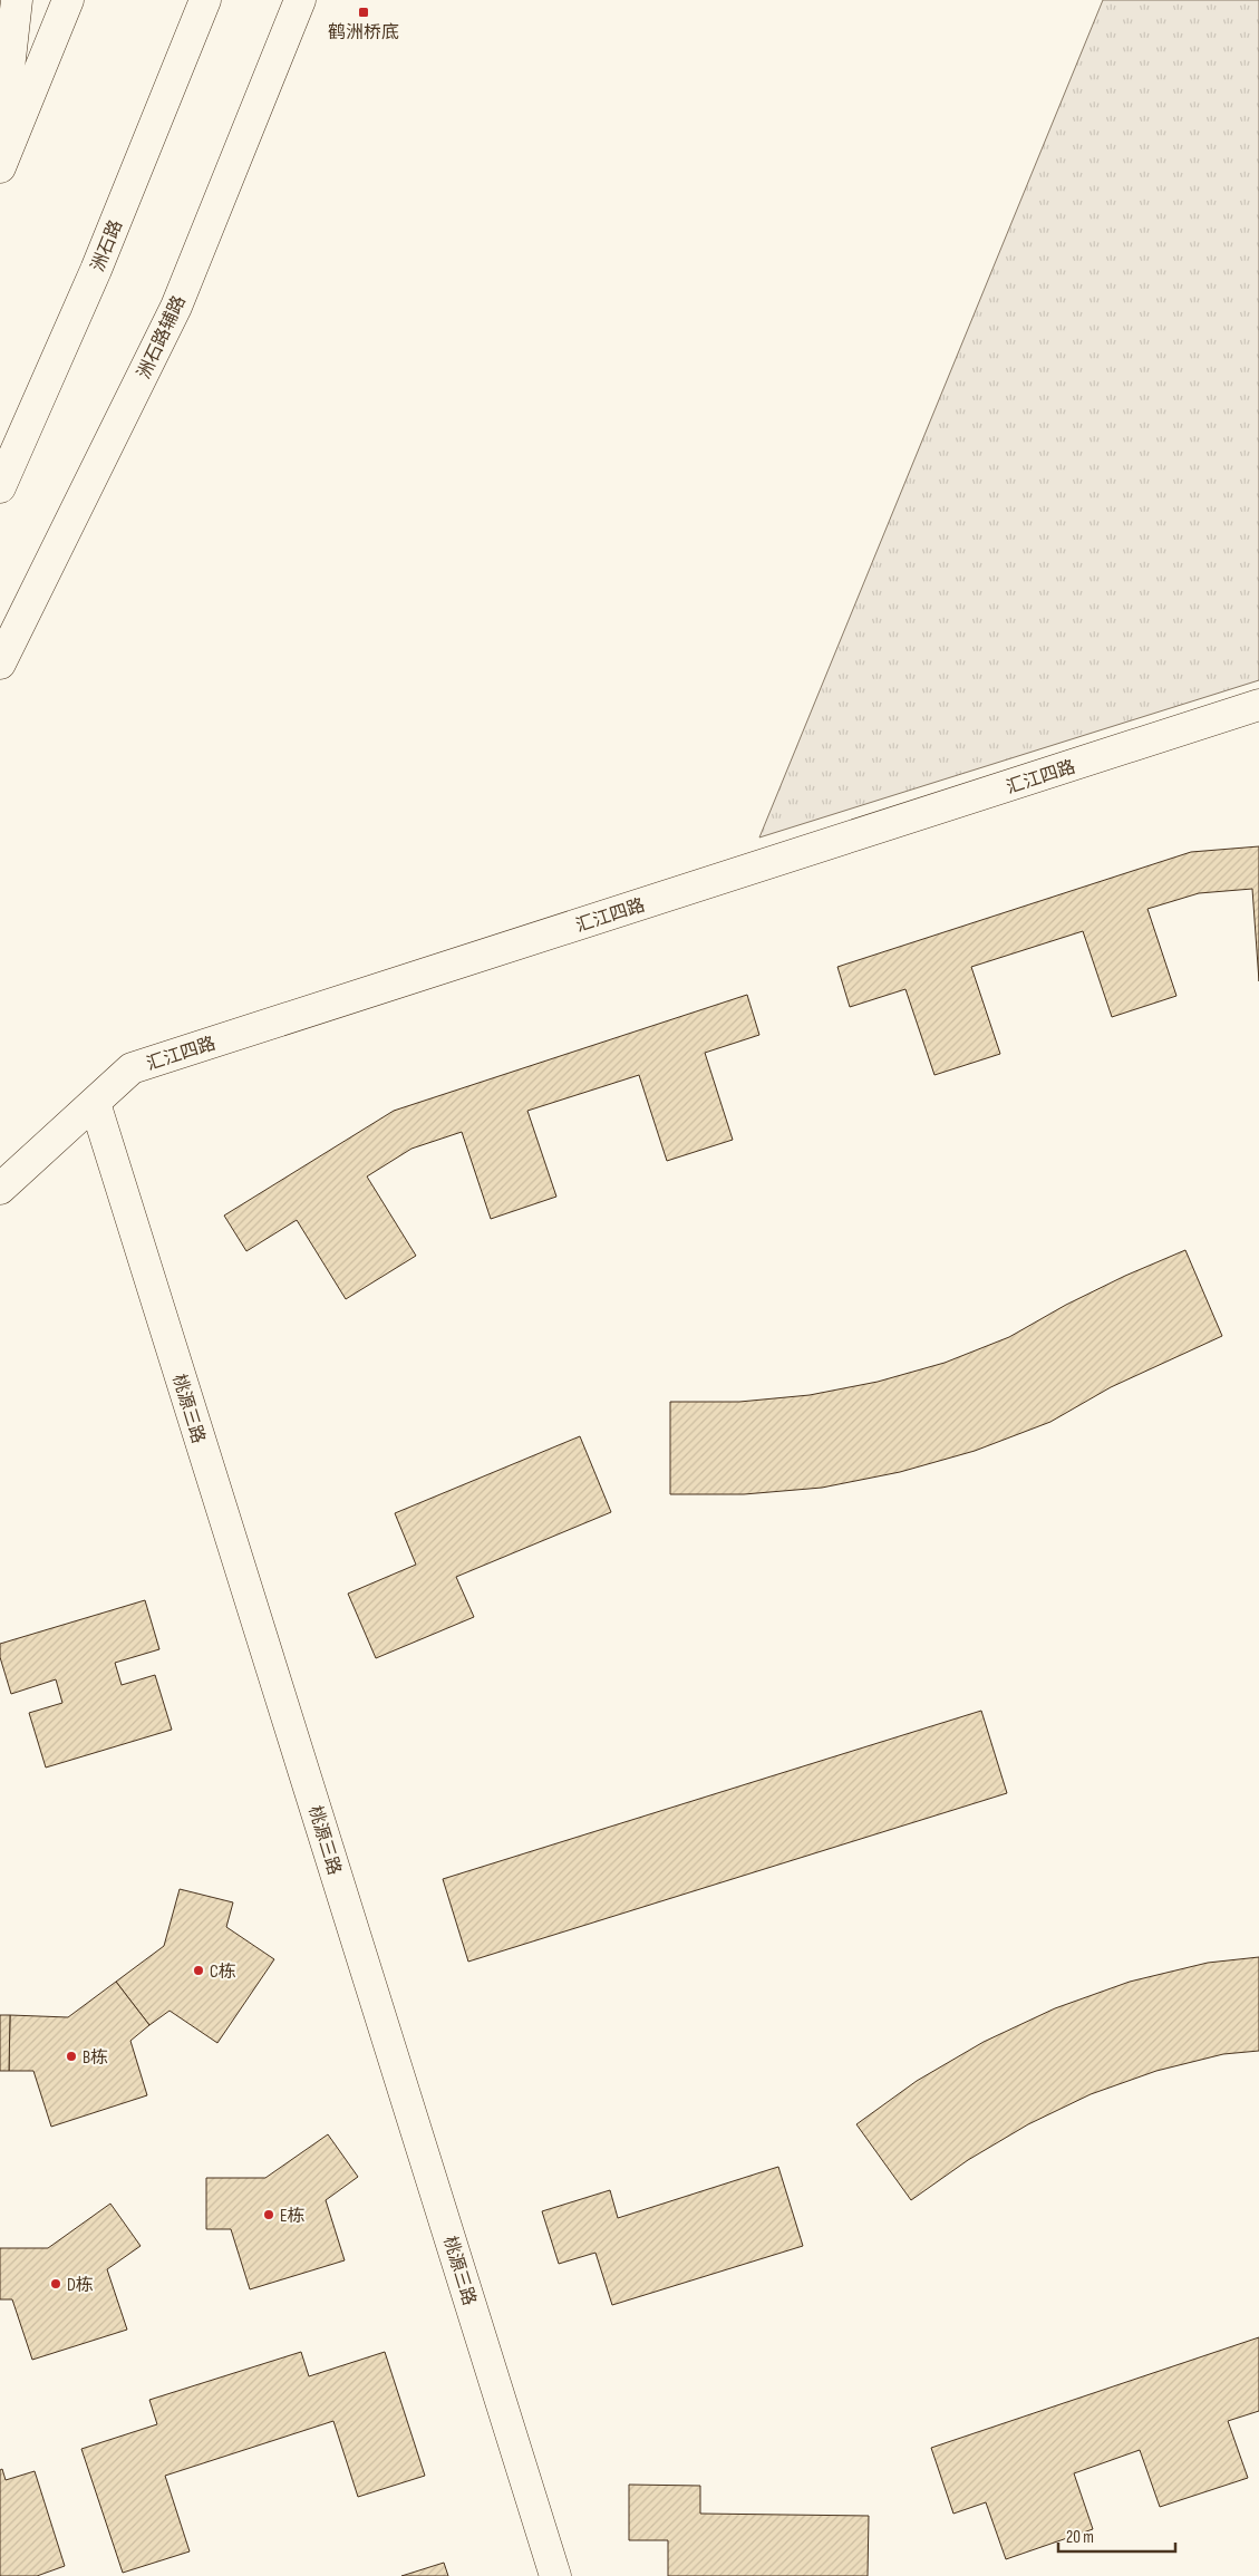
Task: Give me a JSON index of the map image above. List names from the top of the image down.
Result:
{
  "streets": {
    "street": [
      "洲石路",
      "洲石路辅路",
      "汇江四路",
      "桃源三路"
    ]
  },
  "crossings": [
    ["汇江四路", "桃源三路"]
  ],
  "places": {
    "transit": ["鹤洲桥底"],
    "other": [
      "C栋",
      "B栋",
      "E栋",
      "D栋"
    ]
  },
  "scale_bar": "20 m"
}
